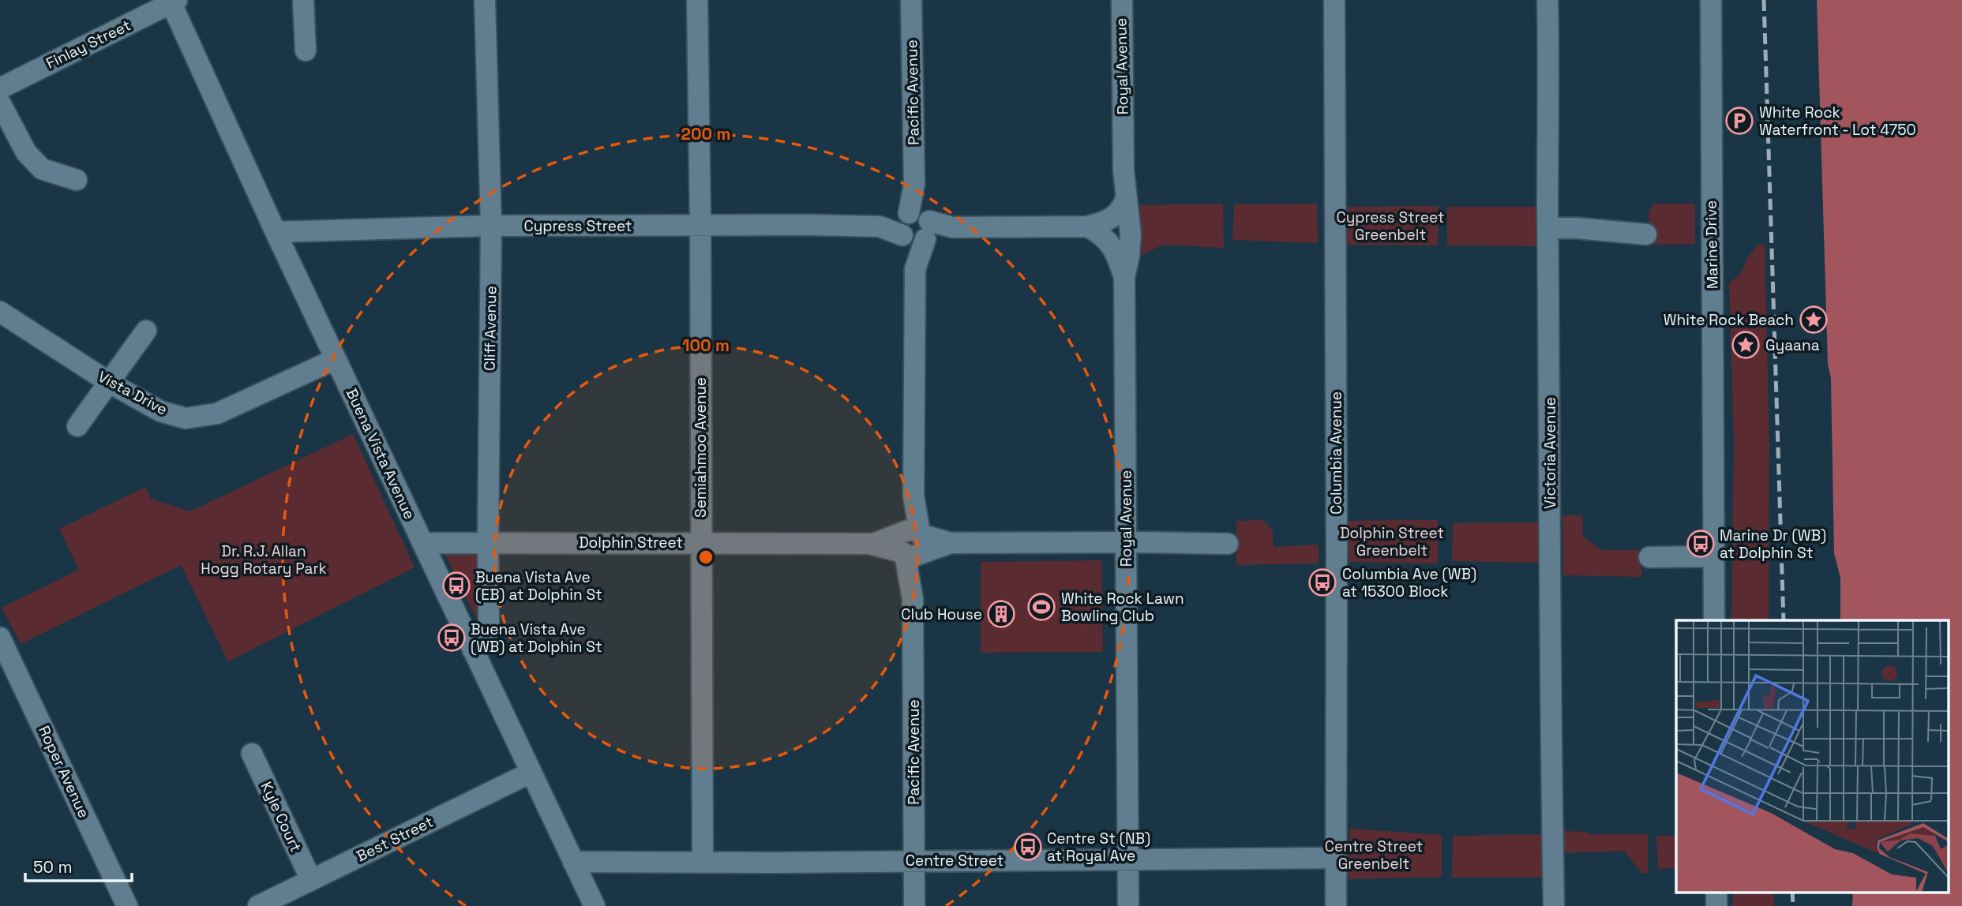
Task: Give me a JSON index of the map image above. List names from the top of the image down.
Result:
{
  "streets": {
    "street": [
      "Finlay Street",
      "Royal Avenue",
      "Pacific Avenue",
      "Cypress Street",
      "Marine Drive",
      "Cliff Avenue",
      "Vista Drive",
      "Semiahmoo Avenue",
      "Columbia Avenue",
      "Victoria Avenue",
      "Buena Vista Avenue",
      "Dolphin Street",
      "Roper Avenue",
      "Kyle Court",
      "Best Street",
      "Centre Street"
    ]
  },
  "crossings": [
    ["Finlay Street", "Buena Vista Avenue"],
    ["Royal Avenue", "Centre Street"],
    ["Pacific Avenue", "Cypress Street"],
    ["Pacific Avenue", "Dolphin Street"],
    ["Pacific Avenue", "Centre Street"],
    ["Cypress Street", "Cliff Avenue"],
    ["Cypress Street", "Semiahmoo Avenue"],
    ["Cypress Street", "Buena Vista Avenue"],
    ["Cliff Avenue", "Buena Vista Avenue"],
    ["Cliff Avenue", "Dolphin Street"],
    ["Vista Drive", "Buena Vista Avenue"],
    ["Semiahmoo Avenue", "Dolphin Street"],
    ["Semiahmoo Avenue", "Centre Street"],
    ["Columbia Avenue", "Centre Street"],
    ["Buena Vista Avenue", "Dolphin Street"],
    ["Buena Vista Avenue", "Best Street"],
    ["Buena Vista Avenue", "Centre Street"],
    ["Kyle Court", "Best Street"]
  ],
  "parks": [
    "Cypress Street Greenbelt",
    "Dolphin Street Greenbelt",
    "Dr. R.J. Allan Hogg Rotary Park",
    "Centre Street Greenbelt"
  ],
  "places": {
    "parking": ["White Rock Waterfront - Lot 4750"],
    "place": ["White Rock Beach", "Gyaana"],
    "bus stop": [
      "Marine Dr (WB) at Dolphin St",
      "Columbia Ave (WB) at 15300 Block",
      "Buena Vista Ave (EB) at Dolphin St",
      "Buena Vista Ave (WB) at Dolphin St",
      "Centre St (NB) at Royal Ave"
    ],
    "sports": ["White Rock Lawn Bowling Club"],
    "building": ["Club House"]
  },
  "scale_bar": "50 m",
  "rings": ["200 m", "100 m"]
}
